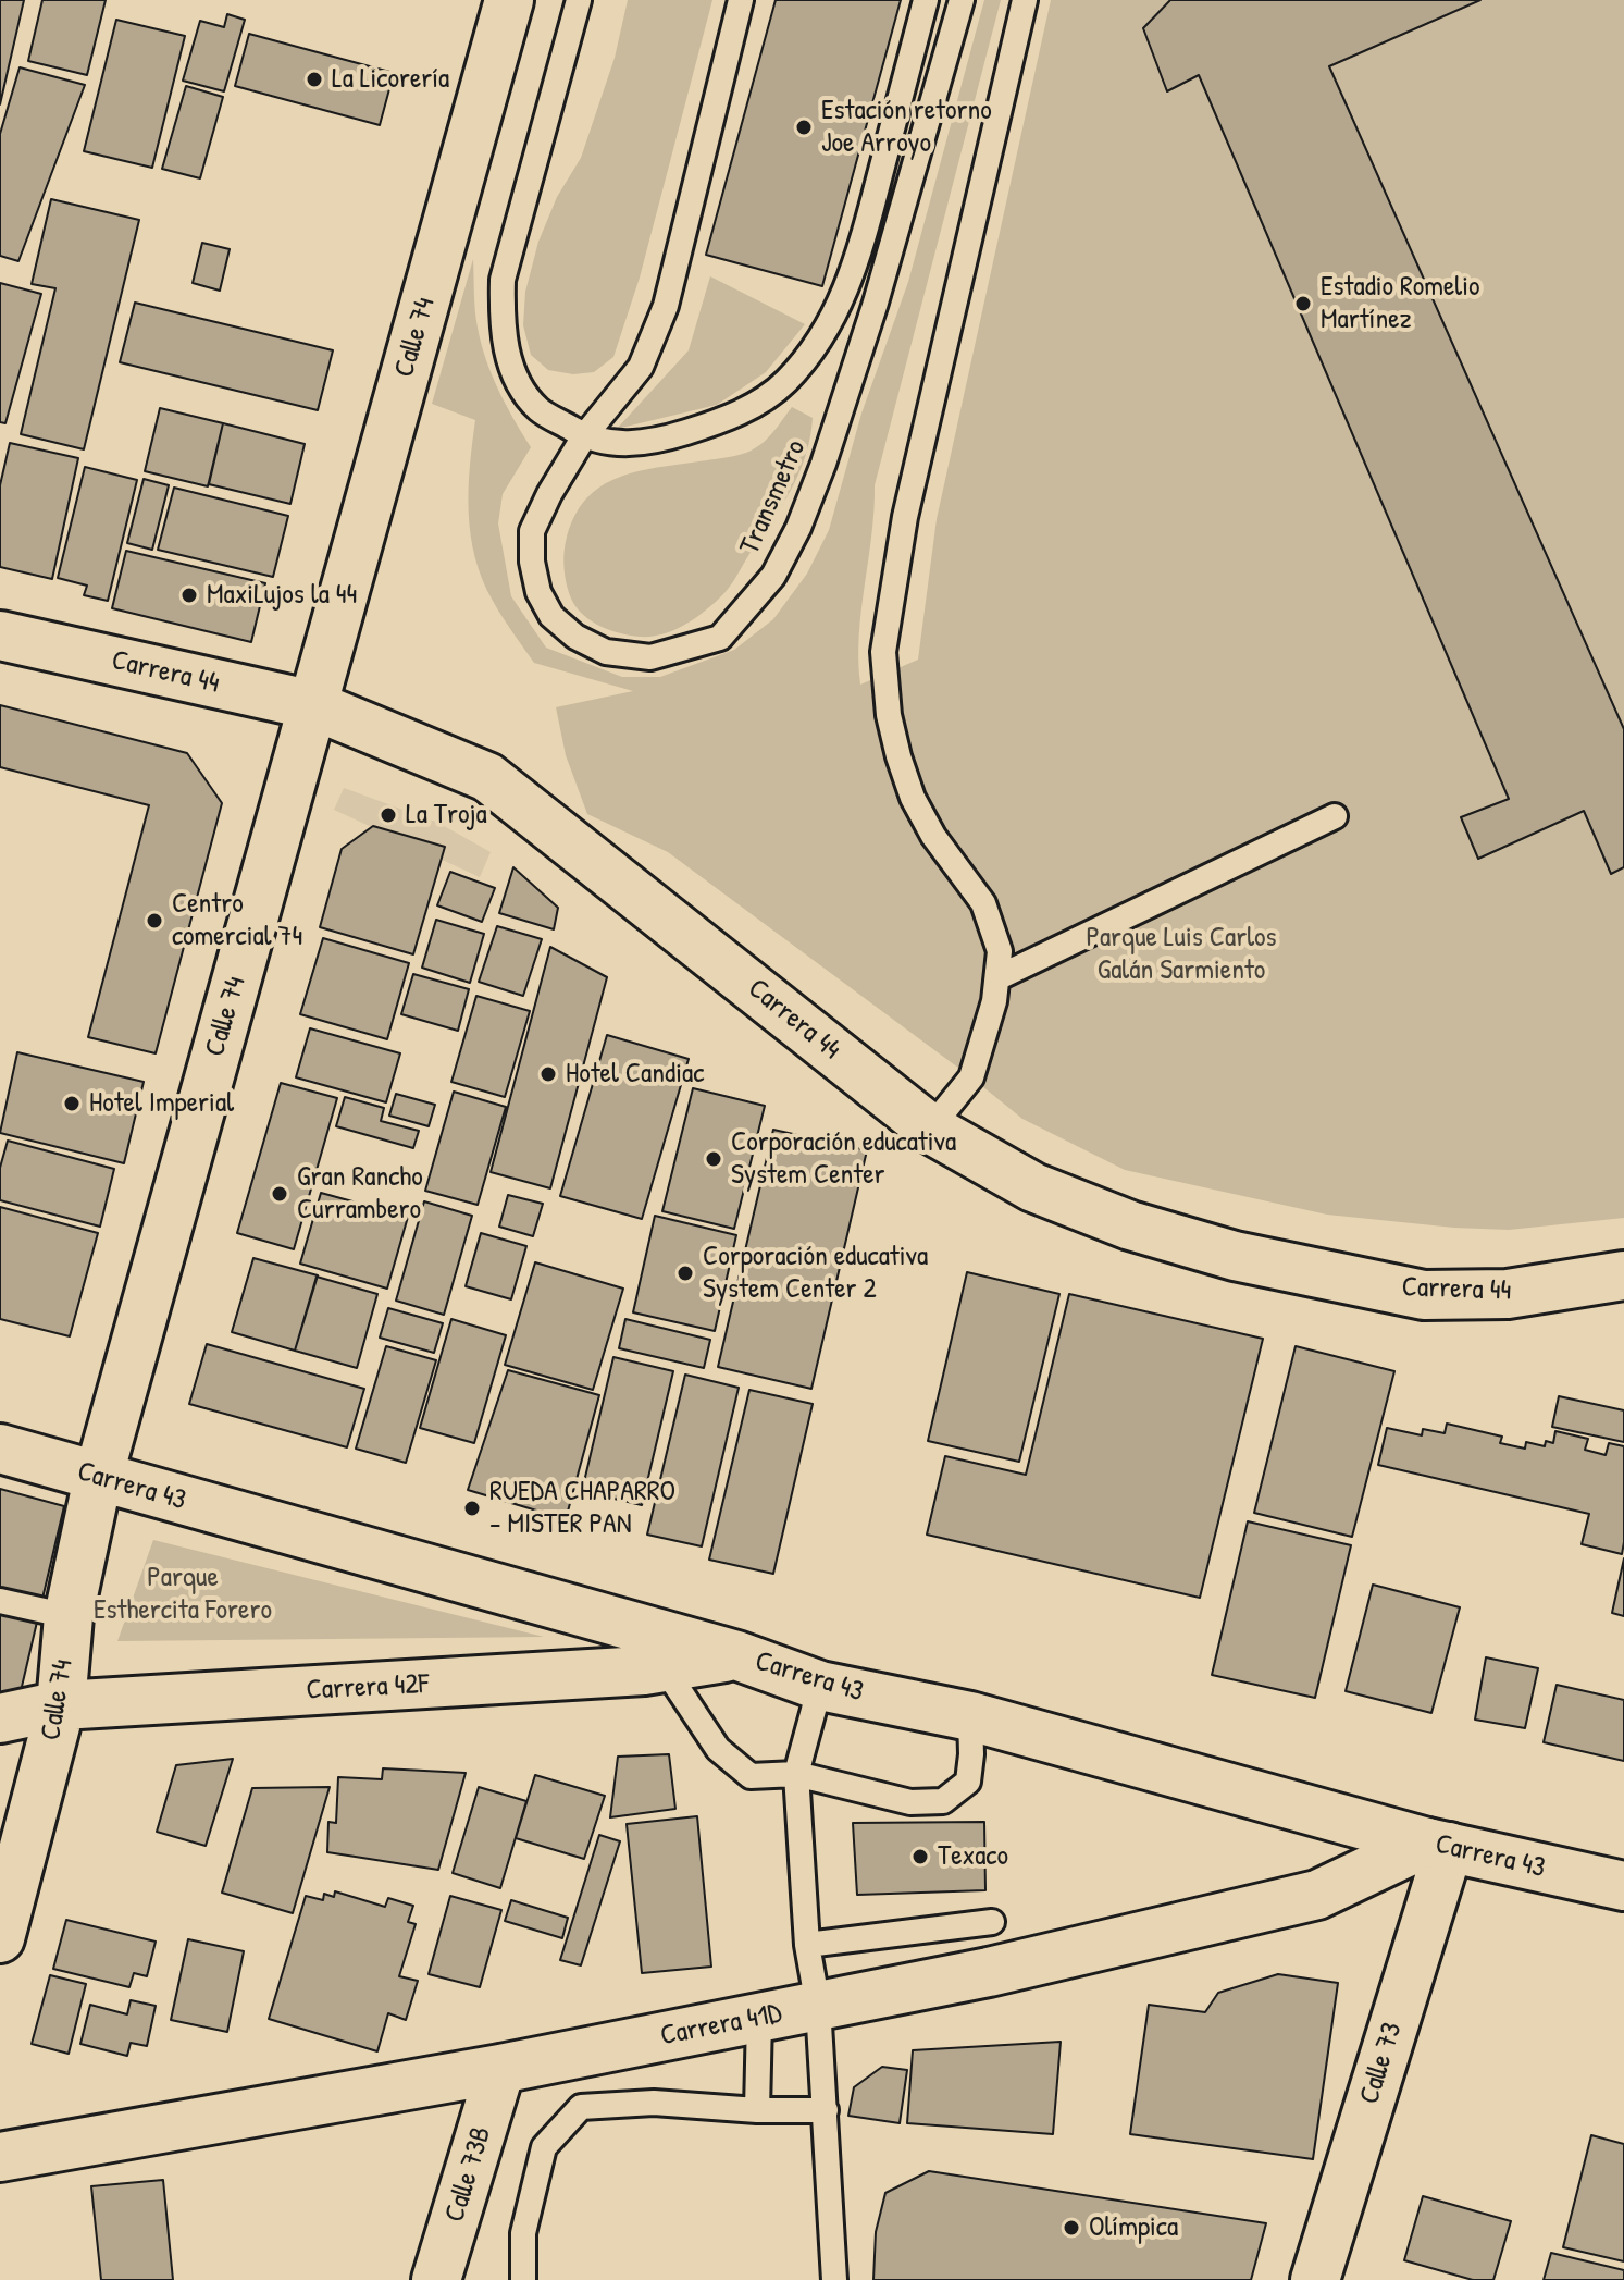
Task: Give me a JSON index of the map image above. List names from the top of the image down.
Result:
{
  "streets": {
    "street": [
      "Calle 74",
      "Carrera 44",
      "Carrera 43",
      "Carrera 42F",
      "Carrera 41D",
      "Calle 73",
      "Calle 73B"
    ],
    "lane": ["Transmetro"]
  },
  "crossings": [
    ["Calle 74", "Carrera 44"],
    ["Calle 74", "Carrera 43"],
    ["Calle 74", "Carrera 42F"],
    ["Carrera 43", "Carrera 42F"],
    ["Carrera 43", "Carrera 41D"],
    ["Carrera 43", "Calle 73"],
    ["Carrera 41D", "Calle 73"],
    ["Carrera 41D", "Calle 73B"]
  ],
  "parks": ["Parque Luis Carlos Galán Sarmiento", "Parque Esthercita Forero"],
  "places": [
    "La Licorería",
    "Estación retorno Joe Arroyo",
    "Estadio Romelio Martínez",
    "MaxiLujos la 44",
    "La Troja",
    "Centro comercial 74",
    "Hotel Candiac",
    "Hotel Imperial",
    "Corporación educativa System Center",
    "Gran Rancho Currambero",
    "Corporación educativa System Center 2",
    "RUEDA CHAPARRO - MISTER PAN",
    "Texaco",
    "Olímpica"
  ]
}
